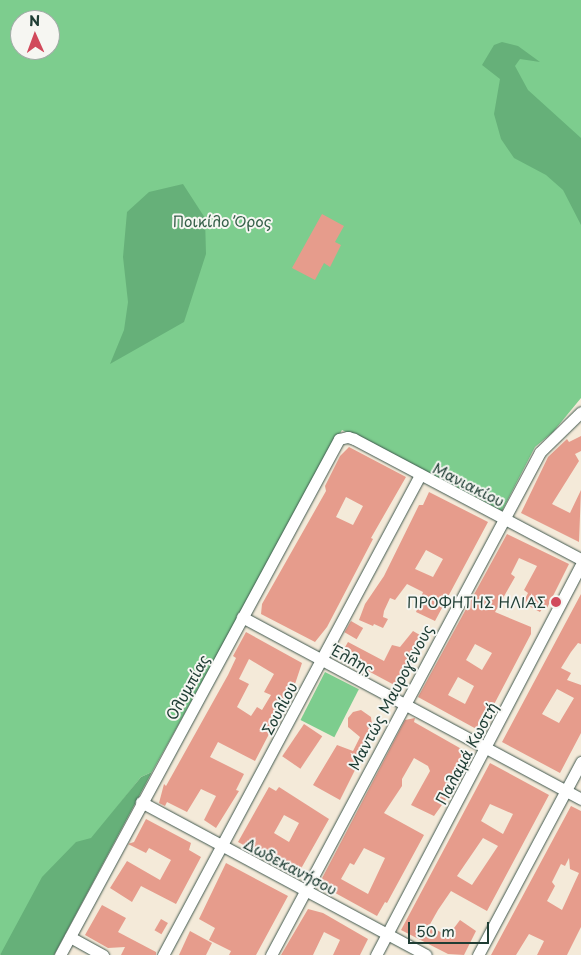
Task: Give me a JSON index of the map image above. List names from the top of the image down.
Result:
{
  "streets": {
    "street": [
      "Μανιακίου",
      "Έλλης",
      "Ολυμπίας",
      "Μαντώς Μαυρογένους",
      "Σουλίου",
      "Παλαμά Κωστή",
      "Δωδεκανήσου"
    ]
  },
  "crossings": [
    ["Μανιακίου", "Ολυμπίας"],
    ["Μανιακίου", "Μαντώς Μαυρογένους"],
    ["Μανιακίου", "Σουλίου"],
    ["Έλλης", "Ολυμπίας"],
    ["Έλλης", "Μαντώς Μαυρογένους"],
    ["Έλλης", "Σουλίου"],
    ["Έλλης", "Παλαμά Κωστή"],
    ["Ολυμπίας", "Δωδεκανήσου"],
    ["Μαντώς Μαυρογένους", "Δωδεκανήσου"],
    ["Σουλίου", "Δωδεκανήσου"],
    ["Παλαμά Κωστή", "Δωδεκανήσου"]
  ],
  "parks": ["Ποικίλο Όρος"],
  "places": ["ΠΡΟΦΗΤΗΣ ΗΛΙΑΣ"],
  "scale_bar": "50 m",
  "north": "top"
}
